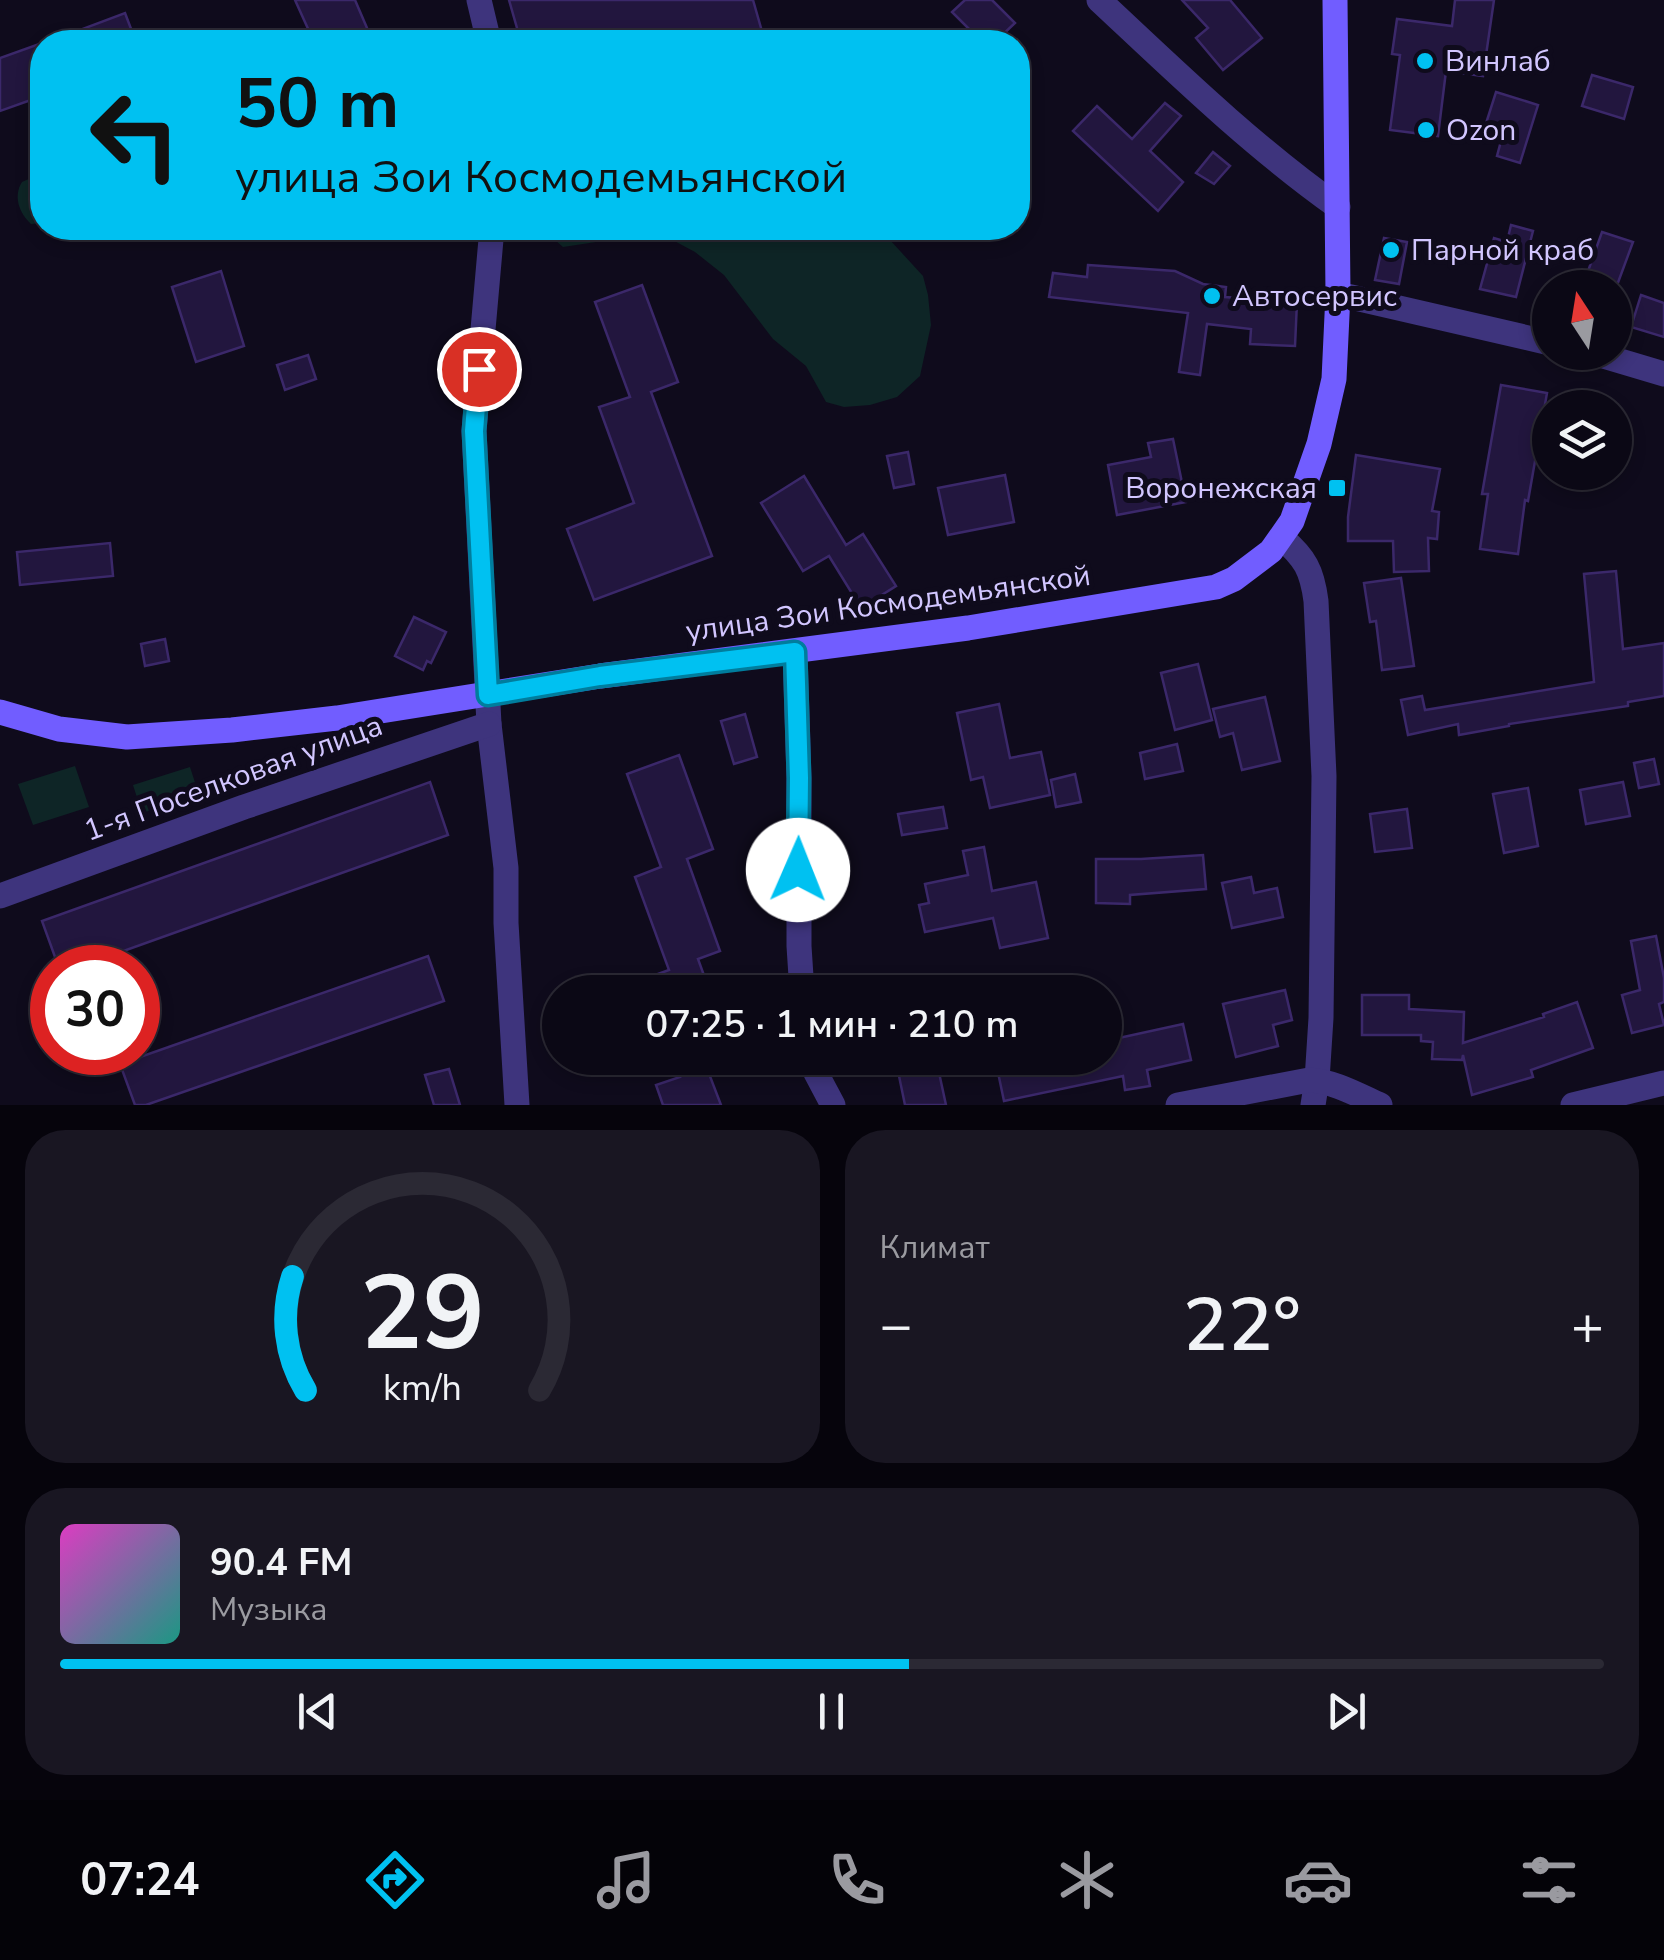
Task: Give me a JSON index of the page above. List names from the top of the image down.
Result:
{
  "streets": {
    "main road": ["улица Зои Космодемьянской"],
    "street": ["1-я Поселковая улица"]
  },
  "places": {
    "other": [
      "Винлаб",
      "Ozon",
      "Парной краб",
      "Автосервис"
    ],
    "transit": ["Воронежская"]
  },
  "north": "top",
  "page": {
    "turn": ["50 m", "улица Зои Космодемьянской"],
    "limit": "30",
    "trip": "07:25 · 1 мин · 210 m",
    "tile": "Климат",
    "heat": ["−", "22°", "+"],
    "song": ["90.4 FM", "Музыка"],
    "tabs": "07:24",
    "gauge": ["29", "km/h"]
  }
}
